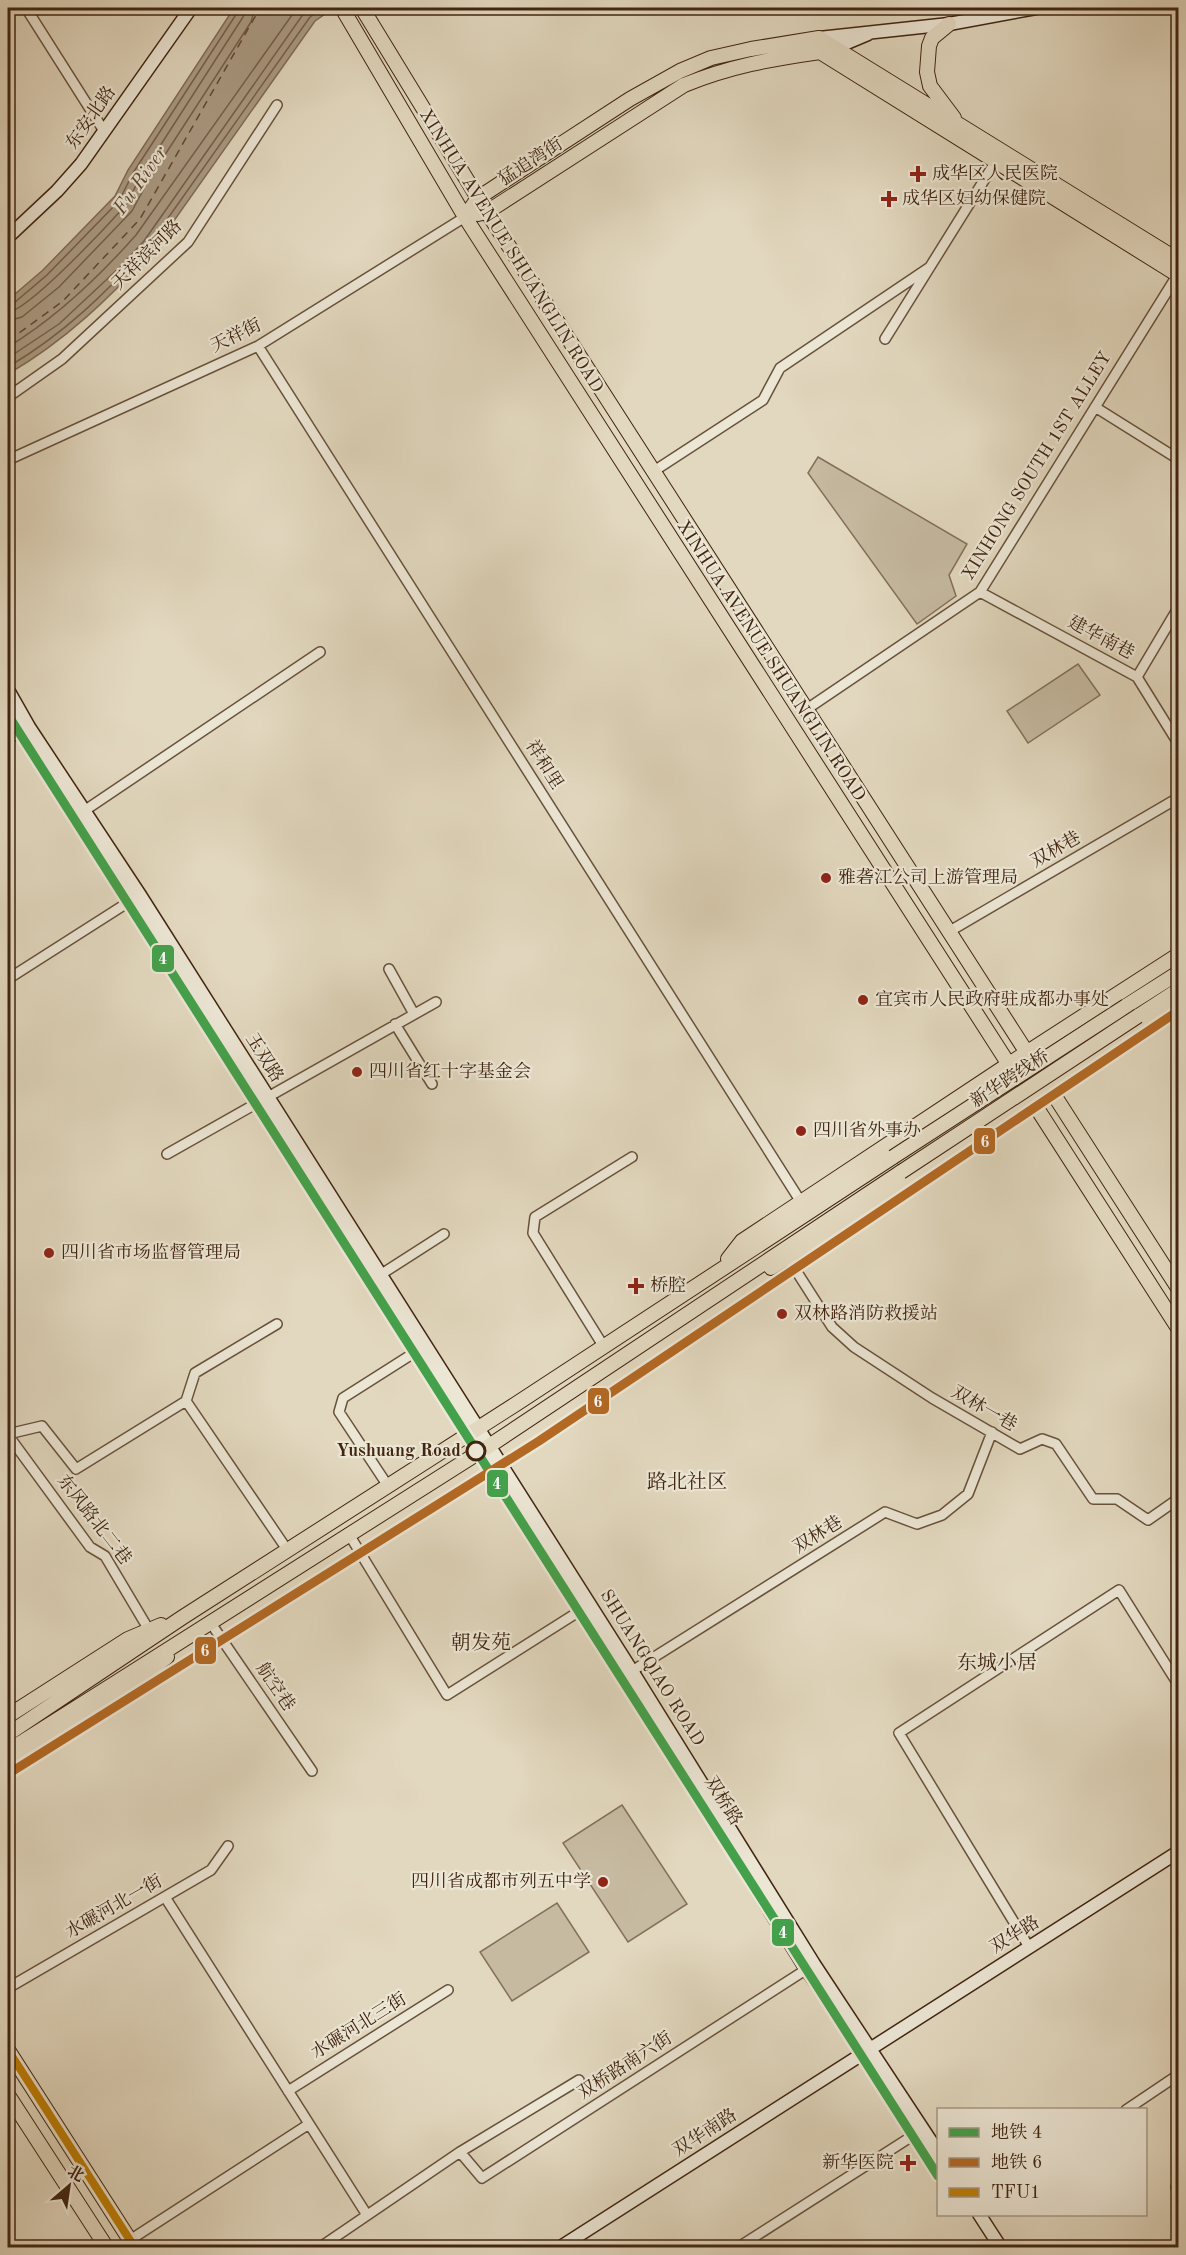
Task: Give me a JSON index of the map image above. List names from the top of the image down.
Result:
{
  "streets": {
    "main road": [
      "东安北路",
      "猛追湾街",
      "XINHUA AVENUE SHUANGLIN ROAD",
      "玉双路",
      "新华跨线桥",
      "SHUANGQIAO ROAD",
      "双桥路",
      "双华路",
      "双华南路"
    ],
    "street": [
      "天祥滨河路",
      "天祥街",
      "XINHONG SOUTH 1ST ALLEY",
      "建华南巷",
      "祥和里",
      "双林巷",
      "双林一巷",
      "东风路北二巷",
      "航空巷",
      "水碾河北一街",
      "水碾河北三街",
      "双桥路南六街"
    ]
  },
  "crossings": [
    ["猛追湾街", "XINHUA AVENUE SHUANGLIN ROAD"],
    ["猛追湾街", "天祥街"],
    ["XINHUA AVENUE SHUANGLIN ROAD", "天祥街"],
    ["XINHUA AVENUE SHUANGLIN ROAD", "XINHONG SOUTH 1ST ALLEY"],
    ["XINHUA AVENUE SHUANGLIN ROAD", "双林巷"],
    ["天祥街", "祥和里"],
    ["XINHONG SOUTH 1ST ALLEY", "建华南巷"],
    ["双林巷", "双林一巷"],
    ["双林巷", "SHUANGQIAO ROAD"],
    ["玉双路", "新华跨线桥"],
    ["玉双路", "双桥路"],
    ["SHUANGQIAO ROAD", "双桥路"],
    ["SHUANGQIAO ROAD", "双华路"],
    ["SHUANGQIAO ROAD", "双桥路南六街"],
    ["SHUANGQIAO ROAD", "双华南路"],
    ["双桥路", "双桥路南六街"],
    ["双华路", "双华南路"]
  ],
  "districts": ["路北社区", "朝发苑", "东城小居"],
  "water": ["Fu River"],
  "places": {
    "health": [
      "成华区人民医院",
      "成华区妇幼保健院",
      "桥腔",
      "新华医院"
    ],
    "other": [
      "雅砻江公司上游管理局",
      "宜宾市人民政府驻成都办事处",
      "四川省红十字基金会",
      "四川省外事办",
      "四川省市场监督管理局",
      "双林路消防救援站",
      "Yushuang Road",
      "四川省成都市列五中学"
    ]
  },
  "lines": ["metro line 4", "metro line 6", "transit line TFU1"],
  "legend": ["地铁 4", "地铁 6", "TFU1"],
  "north": "top right"
}
